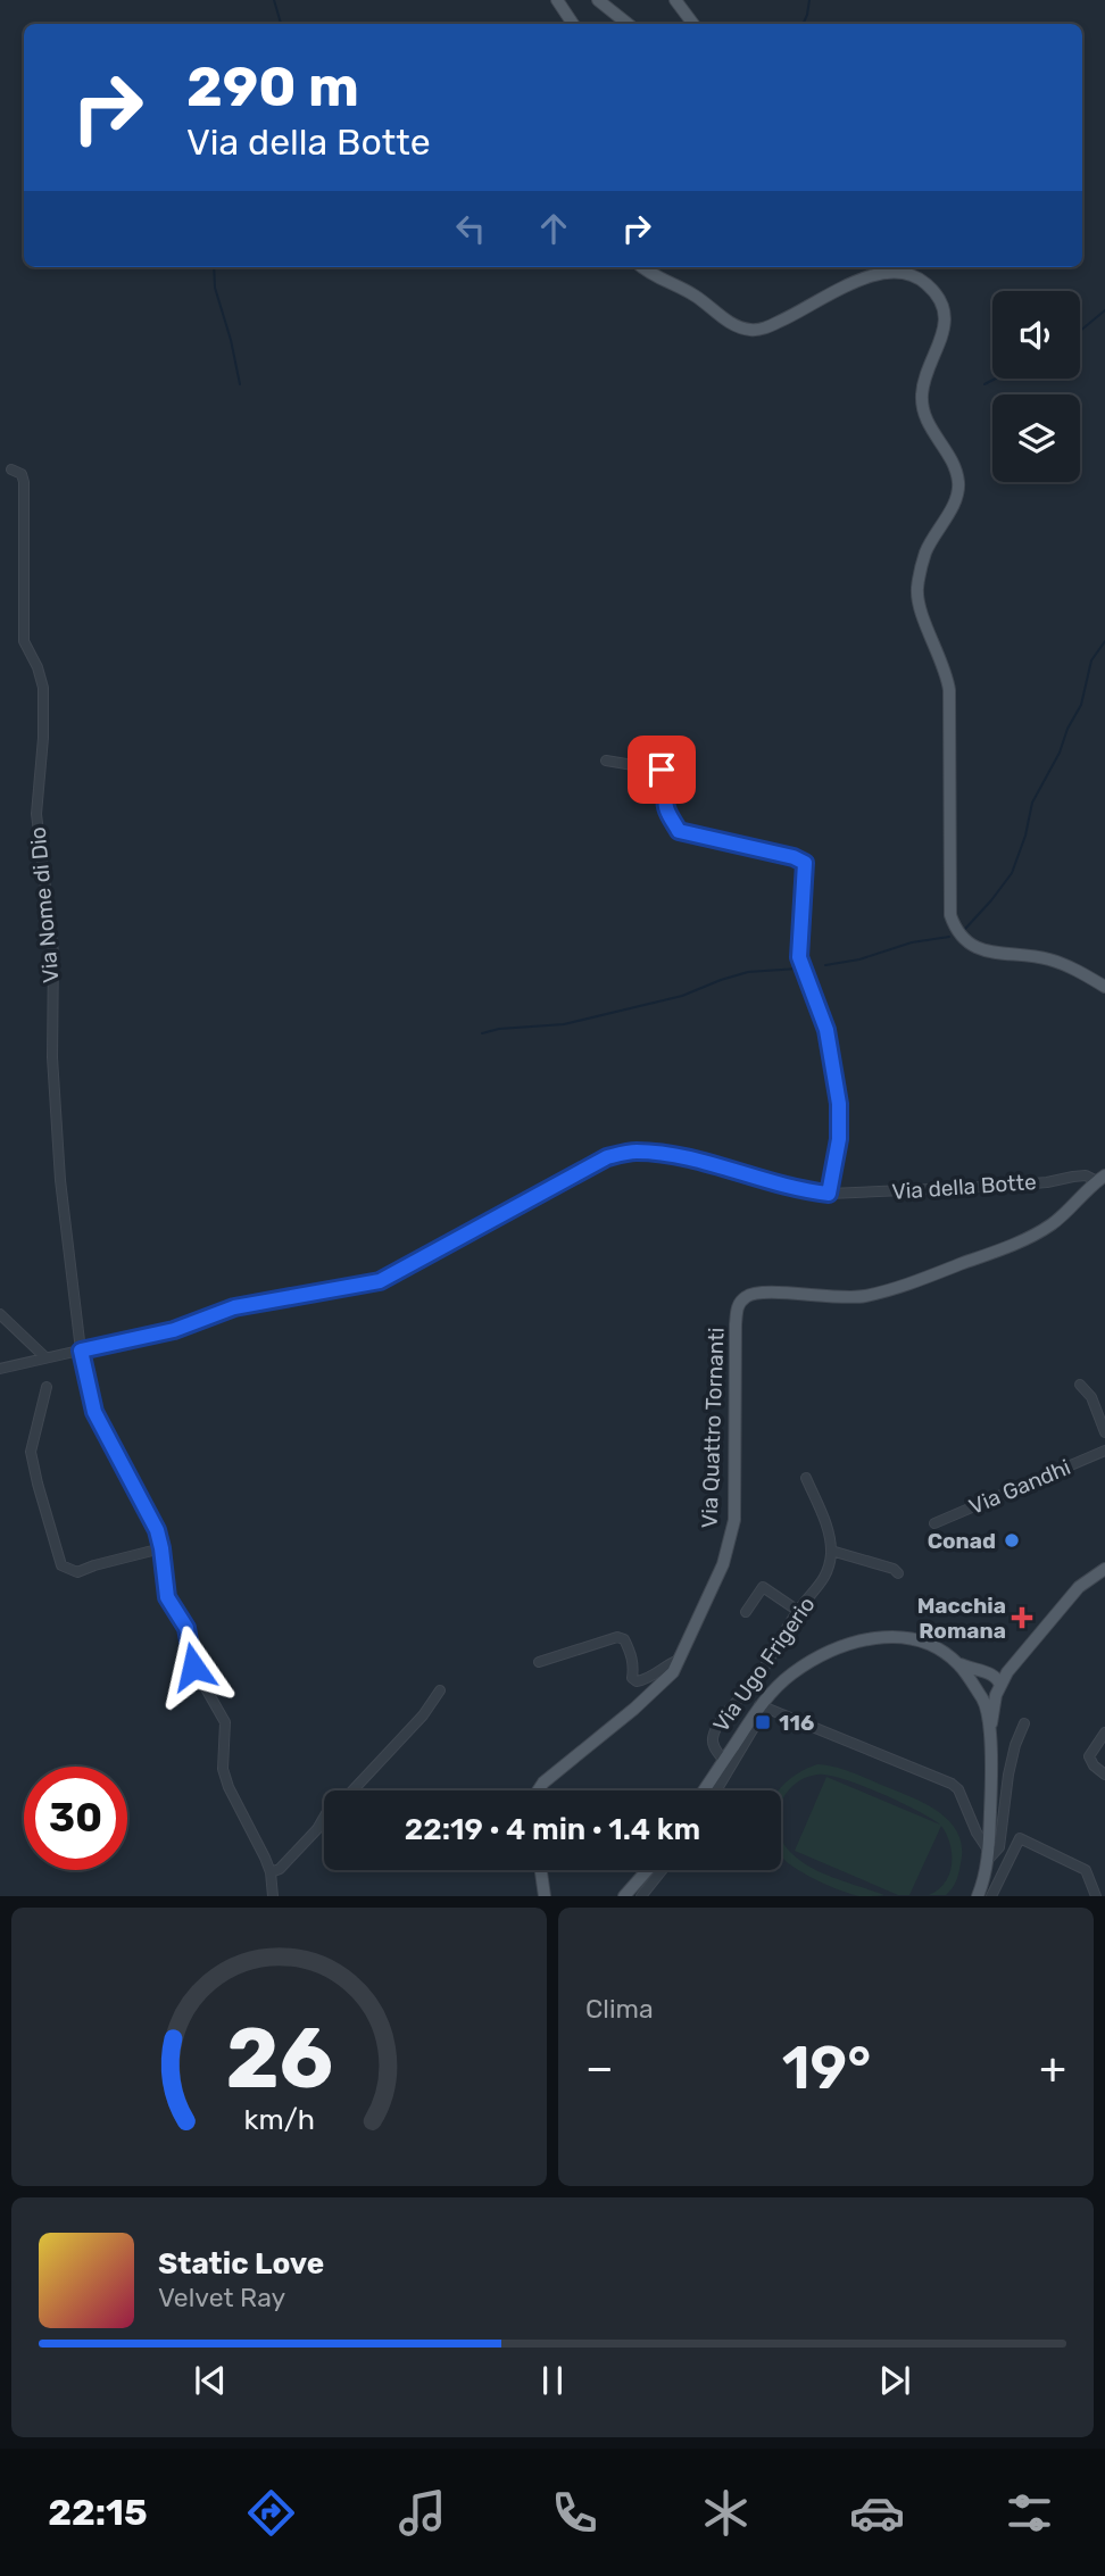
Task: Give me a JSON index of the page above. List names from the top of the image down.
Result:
{
  "streets": {
    "main road": ["Via Quattro Tornanti"],
    "street": [
      "Via Nome di Dio",
      "Via della Botte",
      "Via Gandhi",
      "Via Ugo Frigerio"
    ]
  },
  "crossings": [
    ["Via Nome di Dio", "Via della Botte"],
    ["Via della Botte", "Via Quattro Tornanti"]
  ],
  "places": {
    "other": ["Conad"],
    "health": ["Macchia Romana"],
    "transit": ["116"]
  },
  "page": {
    "turn": ["290 m", "Via della Botte"],
    "limit": "30",
    "trip": "22:19 · 4 min · 1.4 km",
    "tile": "Clima",
    "heat": ["−", "19°", "+"],
    "song": ["Static Love", "Velvet Ray"],
    "tabs": "22:15",
    "gauge": ["26", "km/h"]
  }
}
